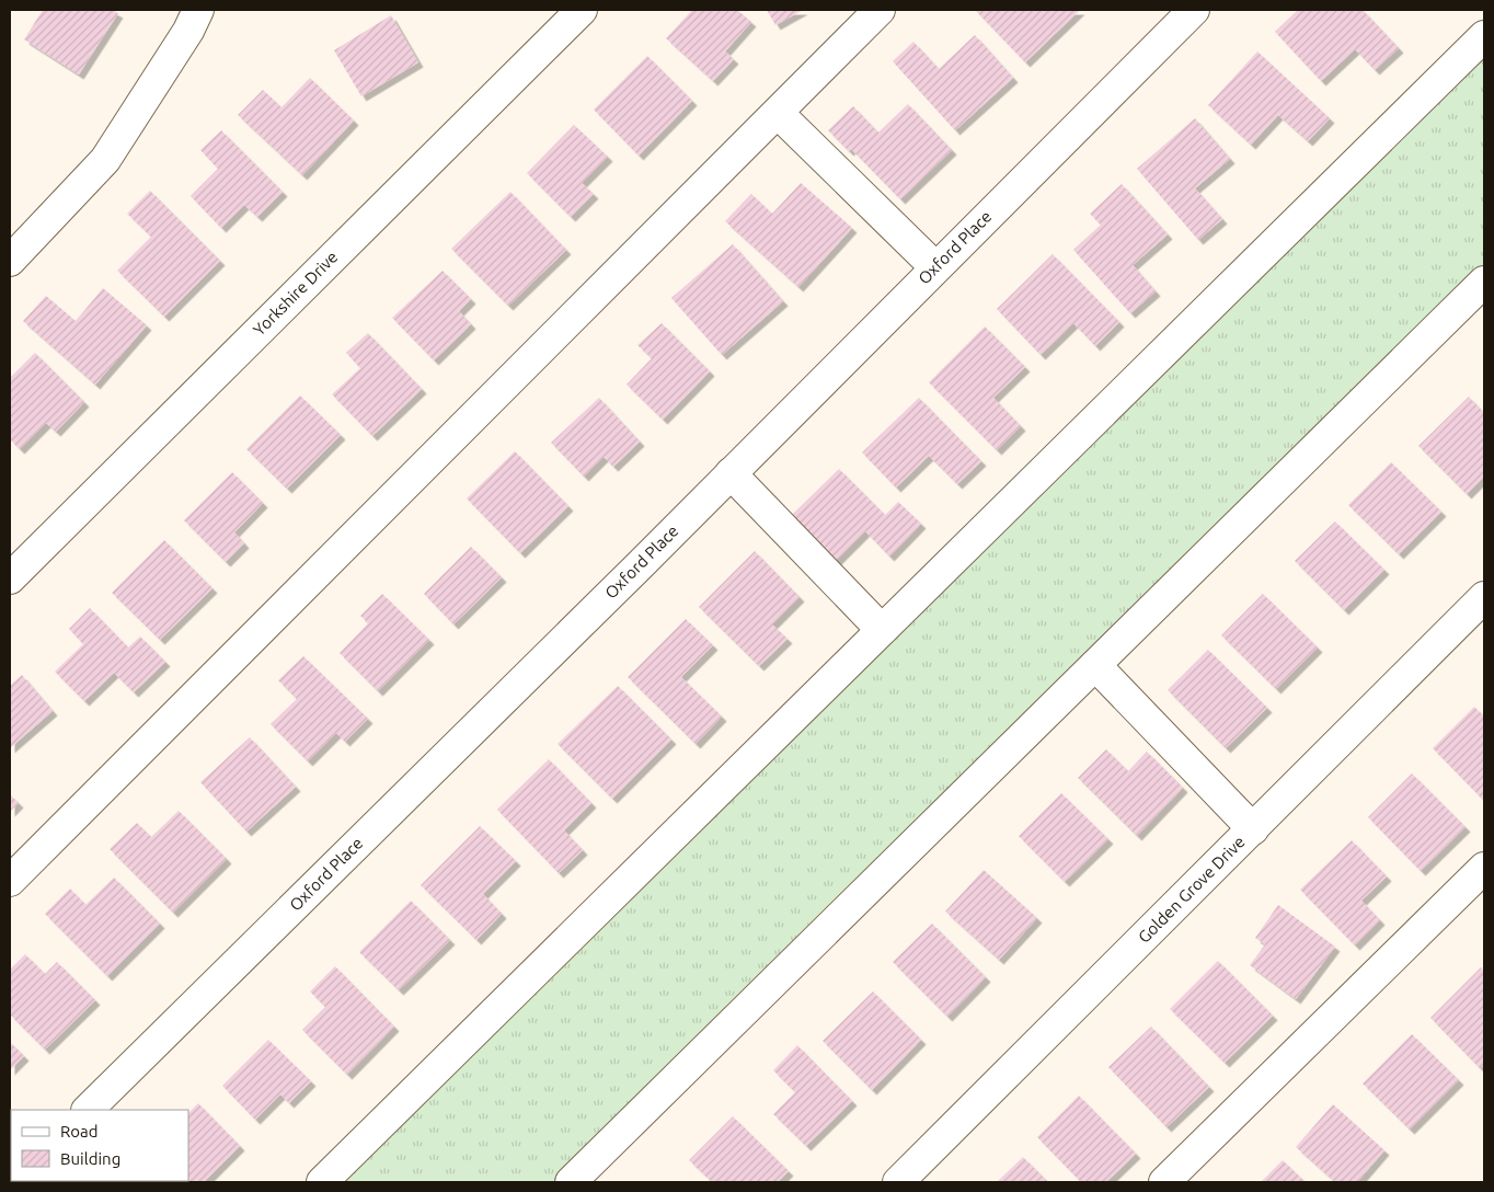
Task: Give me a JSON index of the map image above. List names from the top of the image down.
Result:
{
  "streets": {
    "street": ["Oxford Place", "Yorkshire Drive", "Golden Grove Drive"]
  },
  "legend": ["Road", "Building"]
}
